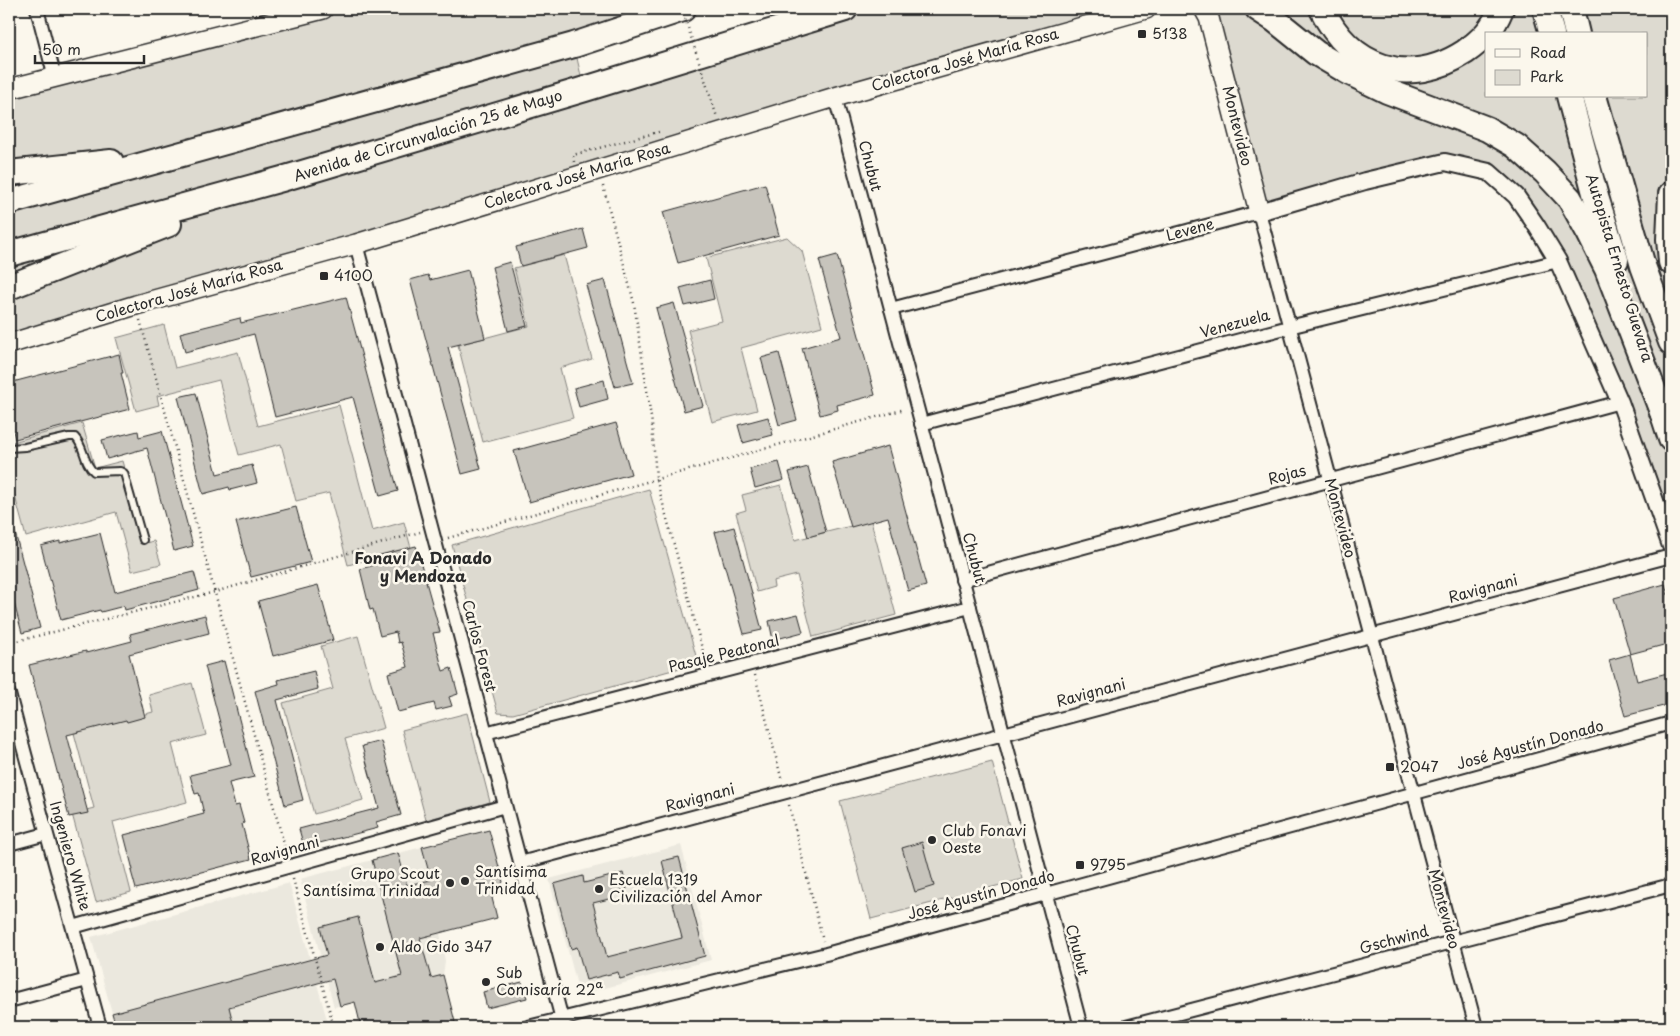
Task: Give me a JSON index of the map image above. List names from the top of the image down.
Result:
{
  "streets": {
    "highway": ["Avenida de Circunvalación 25 de Mayo", "Autopista Ernesto Guevara"],
    "main road": ["Colectora José María Rosa", "Montevideo"],
    "street": [
      "Chubut",
      "Levene",
      "Venezuela",
      "Rojas",
      "Ravignani",
      "Carlos Forest",
      "Pasaje Peatonal",
      "José Agustín Donado",
      "Ingeniero White",
      "Gschwind"
    ]
  },
  "crossings": [
    ["Colectora José María Rosa", "Chubut"],
    ["Colectora José María Rosa", "Carlos Forest"],
    ["Montevideo", "Levene"],
    ["Montevideo", "Venezuela"],
    ["Montevideo", "Rojas"],
    ["Montevideo", "Ravignani"],
    ["Montevideo", "José Agustín Donado"],
    ["Montevideo", "Gschwind"],
    ["Chubut", "Levene"],
    ["Chubut", "Venezuela"],
    ["Chubut", "Rojas"],
    ["Chubut", "Ravignani"],
    ["Chubut", "Pasaje Peatonal"],
    ["Chubut", "José Agustín Donado"],
    ["Levene", "Venezuela"],
    ["Ravignani", "Carlos Forest"],
    ["Ravignani", "Ingeniero White"],
    ["Carlos Forest", "Pasaje Peatonal"],
    ["Carlos Forest", "José Agustín Donado"]
  ],
  "districts": ["Fonavi A Donado y Mendoza"],
  "places": {
    "transit": [
      "5138",
      "4100",
      "2047",
      "9795"
    ],
    "other": [
      "Club Fonavi Oeste",
      "Santísima Trinidad",
      "Grupo Scout Santísima Trinidad",
      "Escuela 1319 Civilización del Amor",
      "Aldo Gido 347",
      "Sub Comisaría 22ª"
    ]
  },
  "legend": ["Road", "Park"],
  "scale_bar": "50 m"
}
